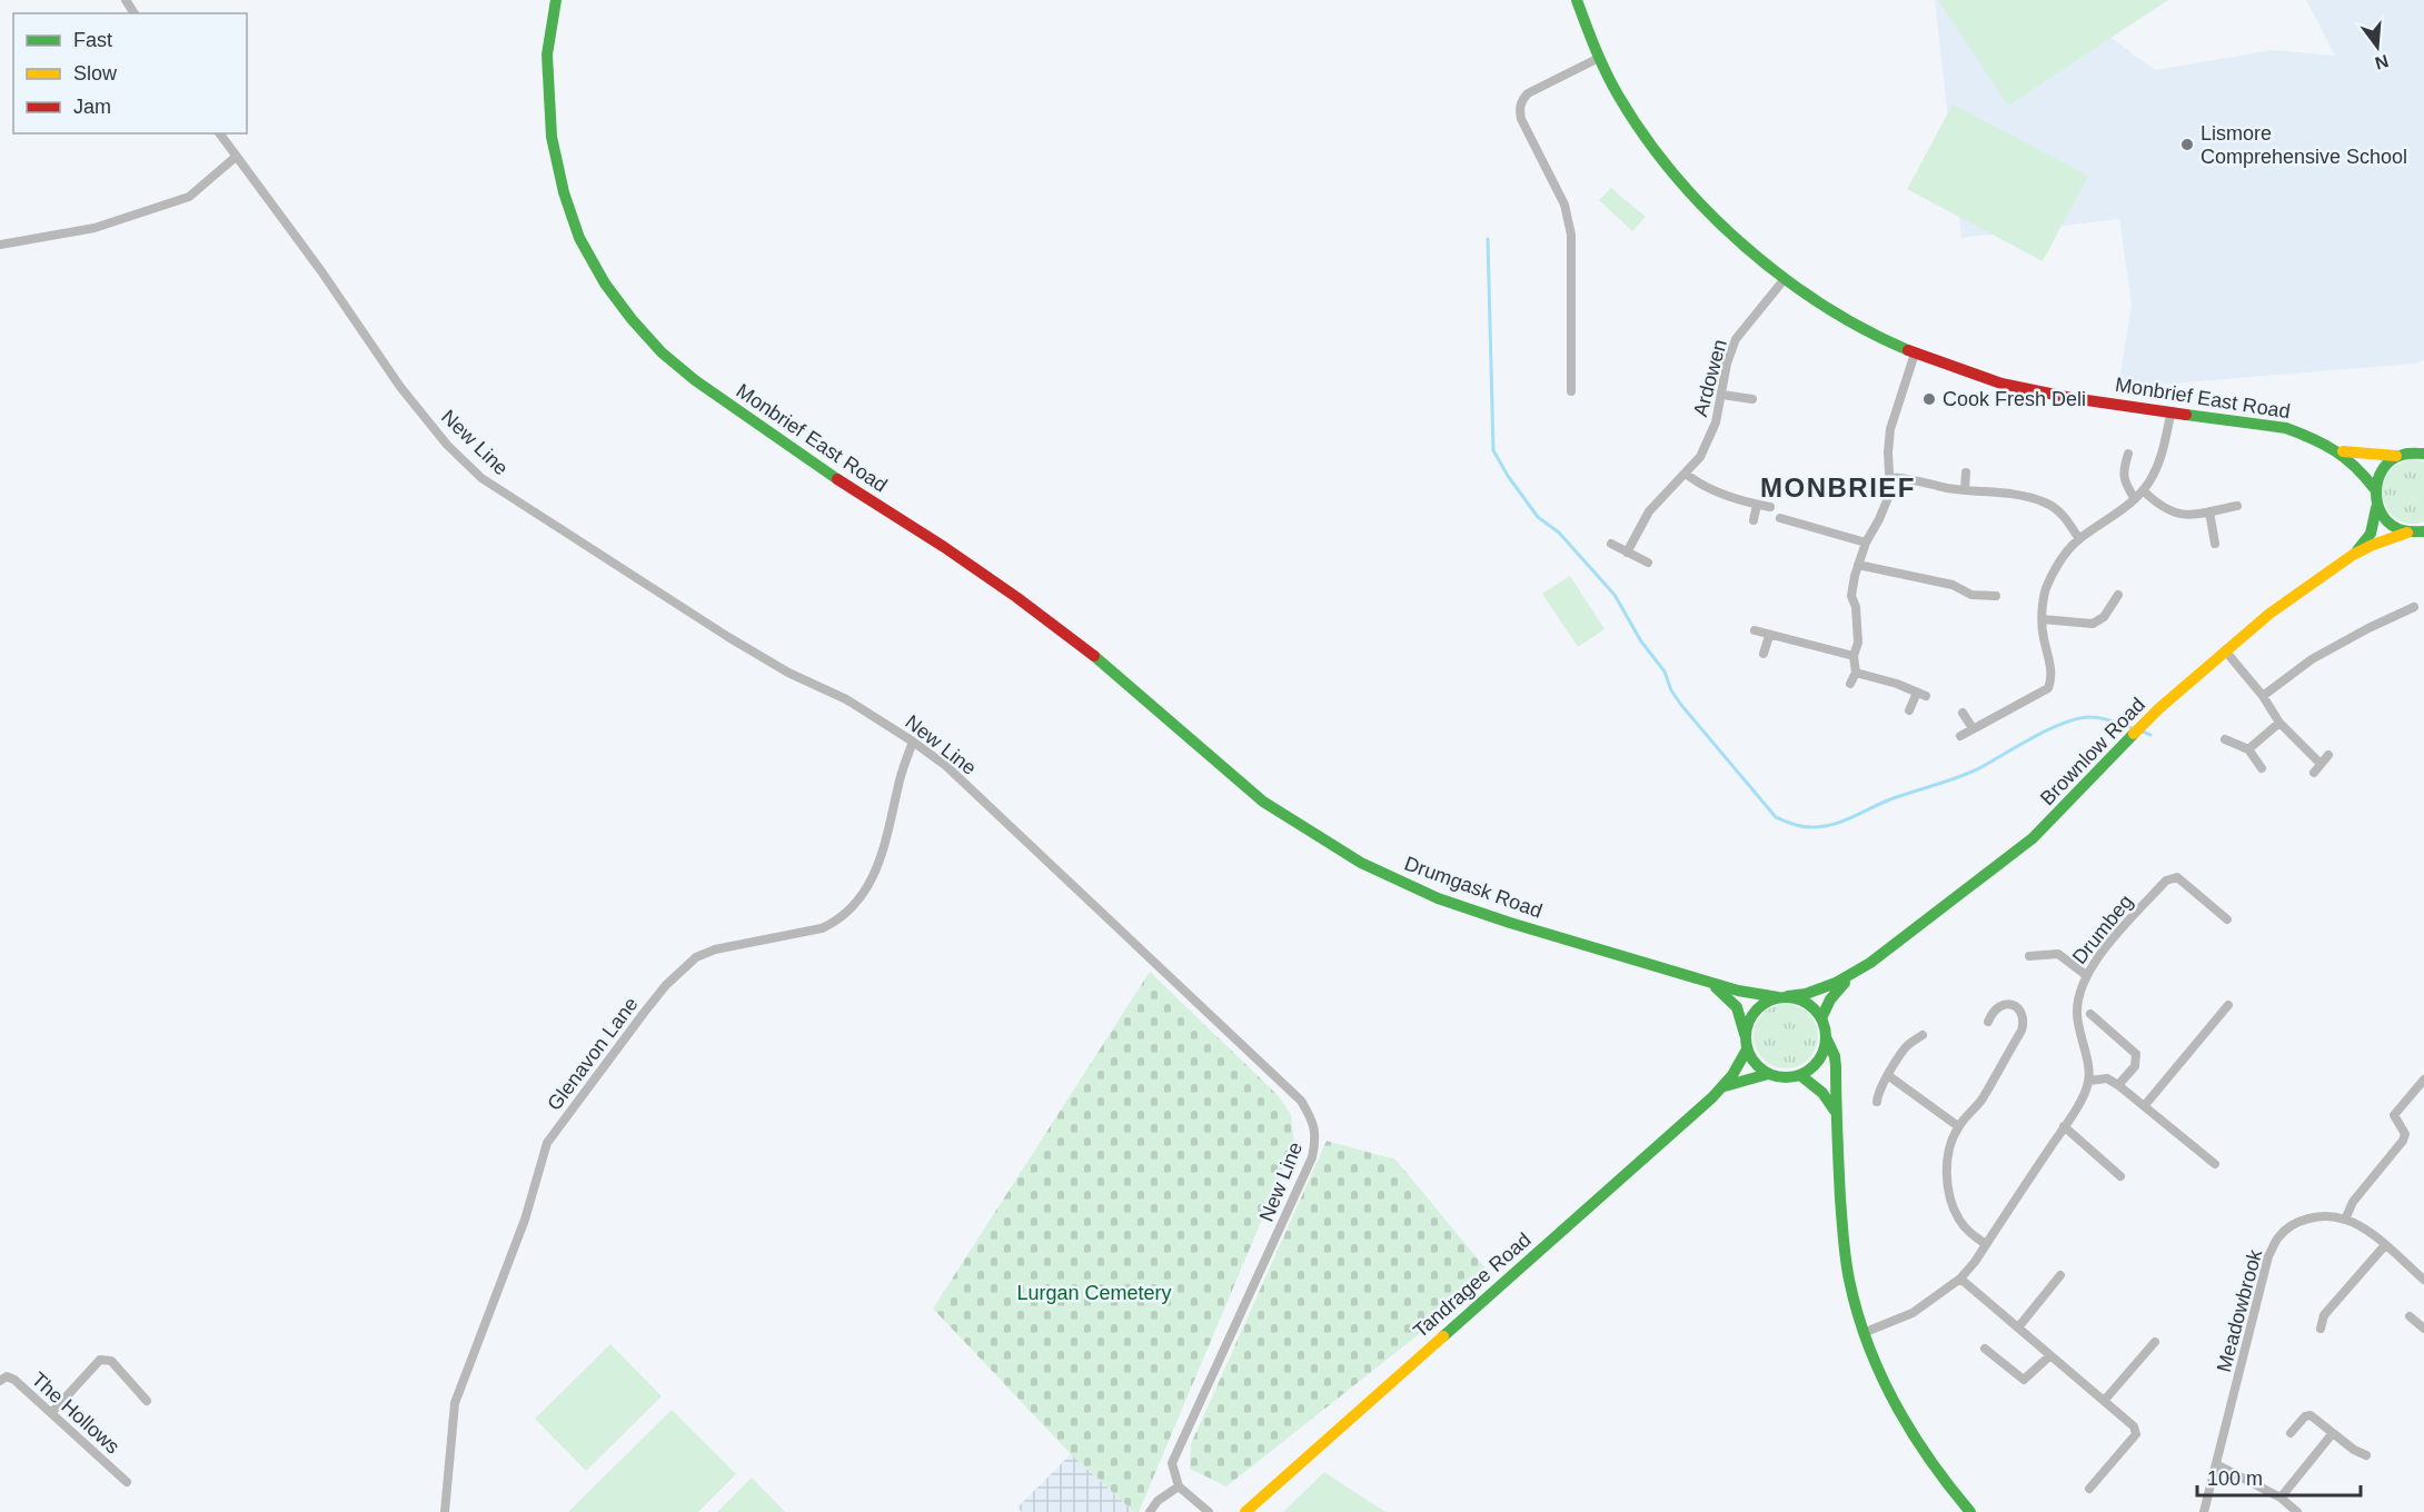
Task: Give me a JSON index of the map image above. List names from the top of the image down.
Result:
{
  "streets": {
    "street": [
      "Ardowen",
      "Monbrief East Road",
      "New Line",
      "Brownlow Road",
      "Drumgask Road",
      "Drumbeg",
      "Glenavon Lane",
      "Tandragee Road",
      "Meadowbrook",
      "The Hollows"
    ]
  },
  "crossings": [
    ["Ardowen", "Monbrief East Road"],
    ["Monbrief East Road", "Drumgask Road"],
    ["New Line", "Glenavon Lane"],
    ["Brownlow Road", "Drumgask Road"],
    ["Brownlow Road", "Tandragee Road"],
    ["Drumgask Road", "Tandragee Road"]
  ],
  "districts": ["MONBRIEF"],
  "parks": ["Lurgan Cemetery"],
  "places": ["Lismore Comprehensive School", "Cook Fresh Deli"],
  "legend": ["Fast", "Slow", "Jam"],
  "scale_bar": "100 m",
  "north": "bottom"
}
